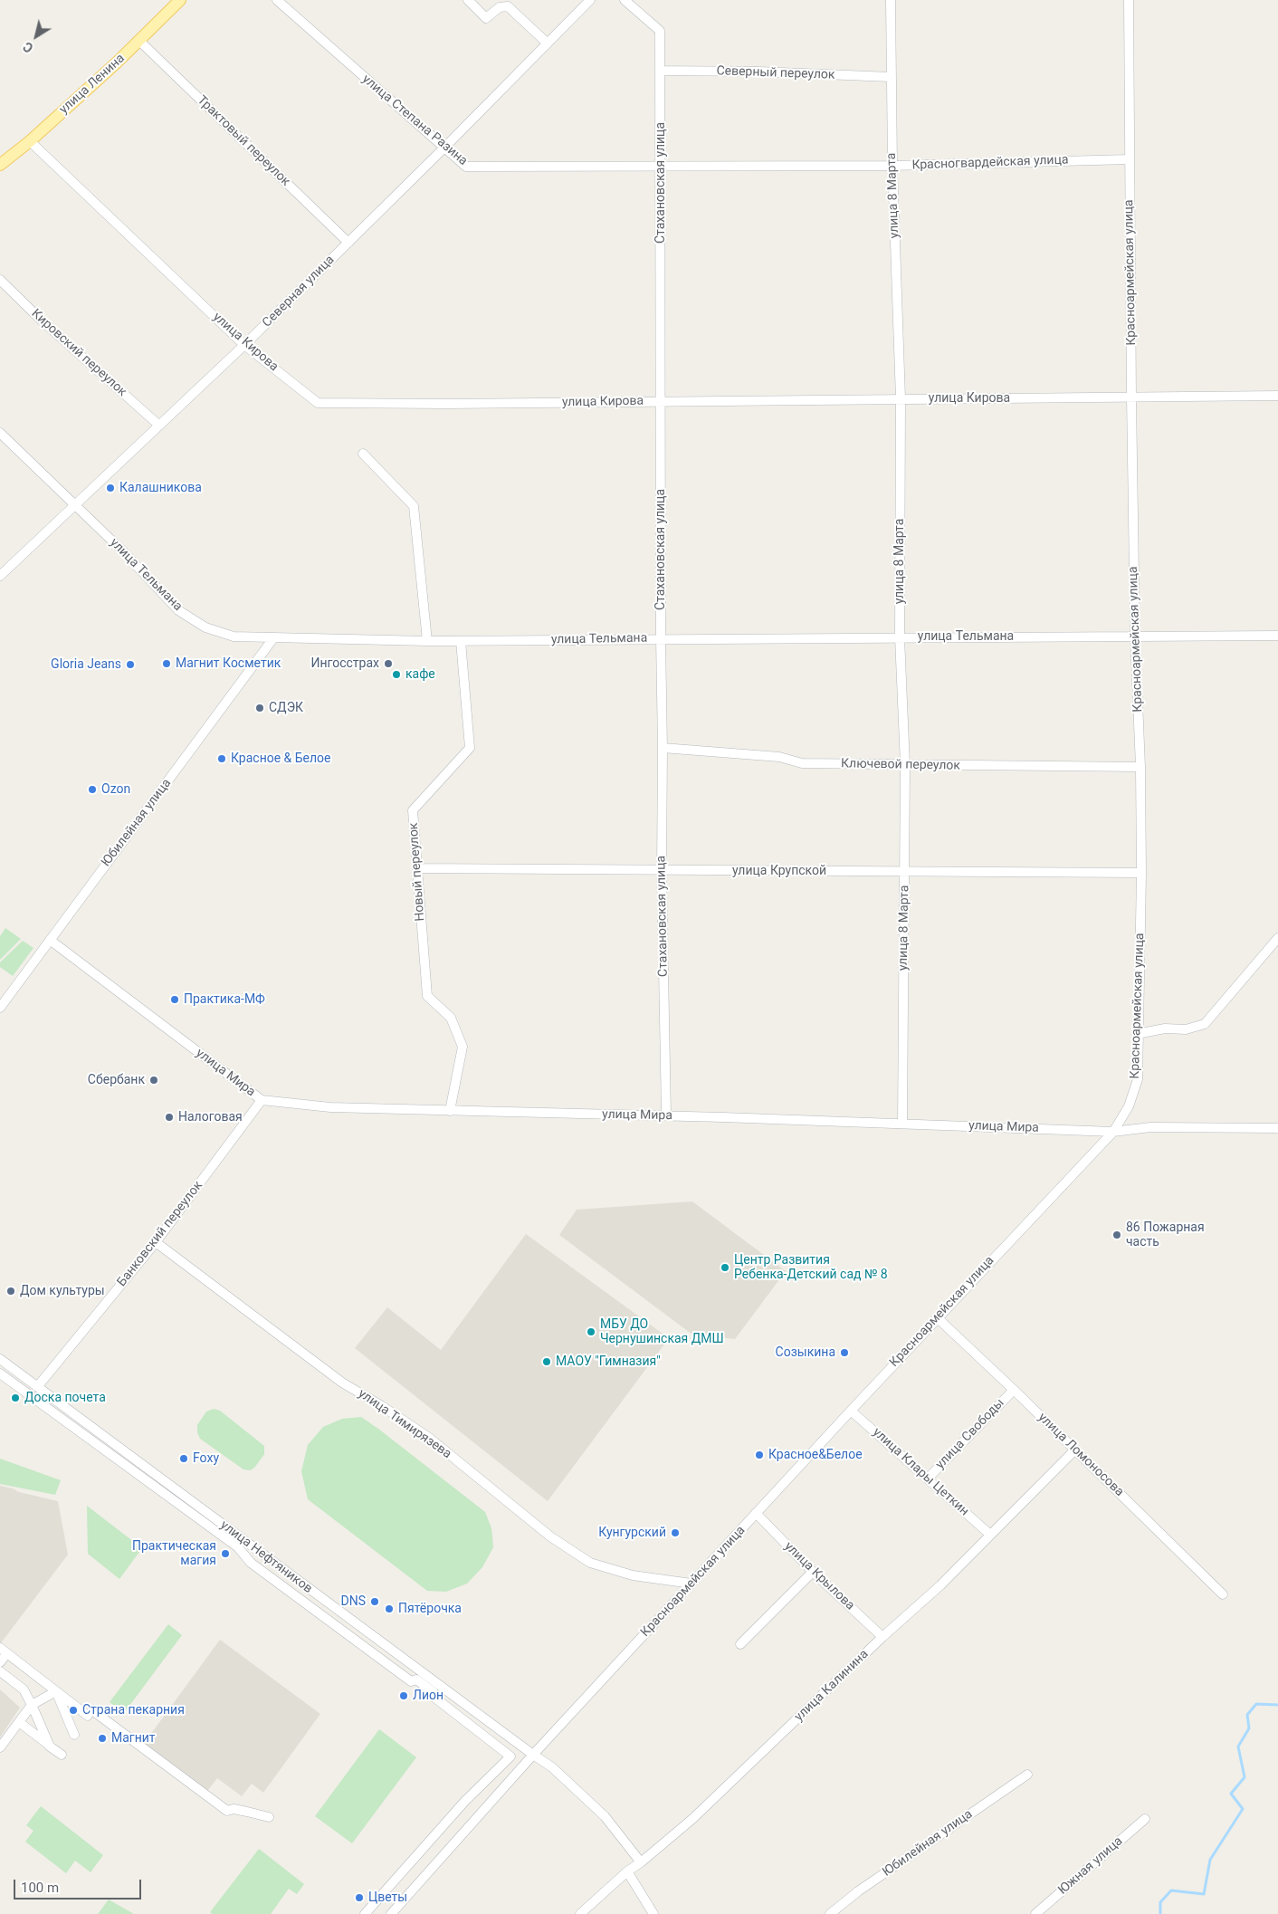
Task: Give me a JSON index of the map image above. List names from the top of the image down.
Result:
{
  "streets": {
    "main road": ["улица Ленина"],
    "street": [
      "Северный переулок",
      "улица Степана Разина",
      "Трактовый переулок",
      "Красногвардейская улица",
      "Стахановская улица",
      "улица 8 Марта",
      "Красноармейская улица",
      "Северная улица",
      "улица Кирова",
      "Кировский переулок",
      "улица Тельмана",
      "Ключевой переулок",
      "Юбилейная улица",
      "улица Крупской",
      "Новый переулок",
      "улица Мира",
      "Банковский переулок",
      "улица Тимирязева",
      "улица Свободы",
      "улица Ломоносова",
      "улица Клары Цеткин",
      "улица Нефтяников",
      "улица Крылова",
      "улица Калинина",
      "Южная улица"
    ]
  },
  "crossings": [
    ["Северный переулок", "Стахановская улица"],
    ["Северный переулок", "улица 8 Марта"],
    ["улица Ленина", "Трактовый переулок"],
    ["улица Ленина", "улица Кирова"],
    ["улица Степана Разина", "Красногвардейская улица"],
    ["улица Степана Разина", "Стахановская улица"],
    ["улица Степана Разина", "Северная улица"],
    ["Трактовый переулок", "Северная улица"],
    ["Красногвардейская улица", "Стахановская улица"],
    ["Красногвардейская улица", "улица 8 Марта"],
    ["Красногвардейская улица", "Красноармейская улица"],
    ["Стахановская улица", "улица Кирова"],
    ["Стахановская улица", "улица Тельмана"],
    ["Стахановская улица", "Ключевой переулок"],
    ["Стахановская улица", "улица Крупской"],
    ["Стахановская улица", "улица Мира"],
    ["улица 8 Марта", "улица Кирова"],
    ["улица 8 Марта", "улица Тельмана"],
    ["улица 8 Марта", "Ключевой переулок"],
    ["улица 8 Марта", "улица Крупской"],
    ["улица 8 Марта", "улица Мира"],
    ["Красноармейская улица", "улица Кирова"],
    ["Красноармейская улица", "улица Тельмана"],
    ["Красноармейская улица", "Ключевой переулок"],
    ["Красноармейская улица", "улица Крупской"],
    ["Красноармейская улица", "улица Мира"],
    ["Красноармейская улица", "улица Тимирязева"],
    ["Красноармейская улица", "улица Ломоносова"],
    ["Красноармейская улица", "улица Клары Цеткин"],
    ["Красноармейская улица", "улица Нефтяников"],
    ["Красноармейская улица", "улица Крылова"],
    ["Северная улица", "улица Кирова"],
    ["Северная улица", "Кировский переулок"],
    ["Северная улица", "улица Тельмана"],
    ["улица Тельмана", "Юбилейная улица"],
    ["улица Тельмана", "Новый переулок"],
    ["Юбилейная улица", "улица Мира"],
    ["улица Крупской", "Новый переулок"],
    ["Новый переулок", "улица Мира"],
    ["улица Мира", "Банковский переулок"],
    ["Банковский переулок", "улица Тимирязева"],
    ["Банковский переулок", "улица Нефтяников"],
    ["улица Свободы", "улица Ломоносова"],
    ["улица Свободы", "улица Клары Цеткин"],
    ["улица Ломоносова", "улица Калинина"],
    ["улица Клары Цеткин", "улица Калинина"],
    ["улица Нефтяников", "улица Калинина"],
    ["улица Крылова", "улица Калинина"]
  ],
  "places": [
    "Калашникова",
    "Магнит Косметик",
    "Ингосстрах",
    "Gloria Jeans",
    "кафе",
    "СДЭК",
    "Красное & Белое",
    "Ozon",
    "Практика-МФ",
    "Сбербанк",
    "Налоговая",
    "86 Пожарная часть",
    "Центр Развития Ребенка-Детский сад № 8",
    "Дом культуры",
    "МБУ ДО Чернушинская ДМШ",
    "Созыкина",
    "МАОУ \"Гимназия\"",
    "Доска почета",
    "Красное&Белое",
    "Foxy",
    "Кунгурский",
    "Практическая магия",
    "DNS",
    "Пятёрочка",
    "Лион",
    "Страна пекарния",
    "Магнит",
    "Цветы"
  ],
  "scale_bar": "100 m",
  "north": "bottom left"
}
